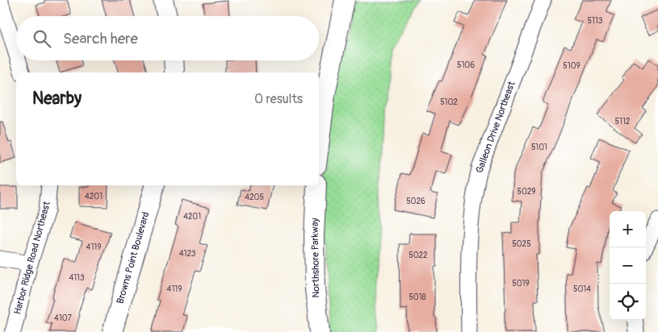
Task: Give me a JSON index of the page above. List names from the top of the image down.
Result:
{
  "streets": {
    "street": [
      "Galleon Drive Northeast",
      "Harbor Ridge Road Northeast",
      "Browns Point Boulevard",
      "Northshore Parkway"
    ]
  },
  "house_numbers": [
    "5113",
    "5106",
    "5109",
    "5102",
    "5112",
    "5101",
    "5029",
    "4201",
    "4205",
    "5026",
    "4201",
    "5025",
    "4119",
    "4123",
    "5022",
    "4113",
    "5019",
    "4119",
    "5014",
    "5018",
    "4107"
  ],
  "page": {
    "search": "Search here",
    "heading": ["Nearby", "0 results"],
    "map_buttons": ["+", "−"]
  }
}
